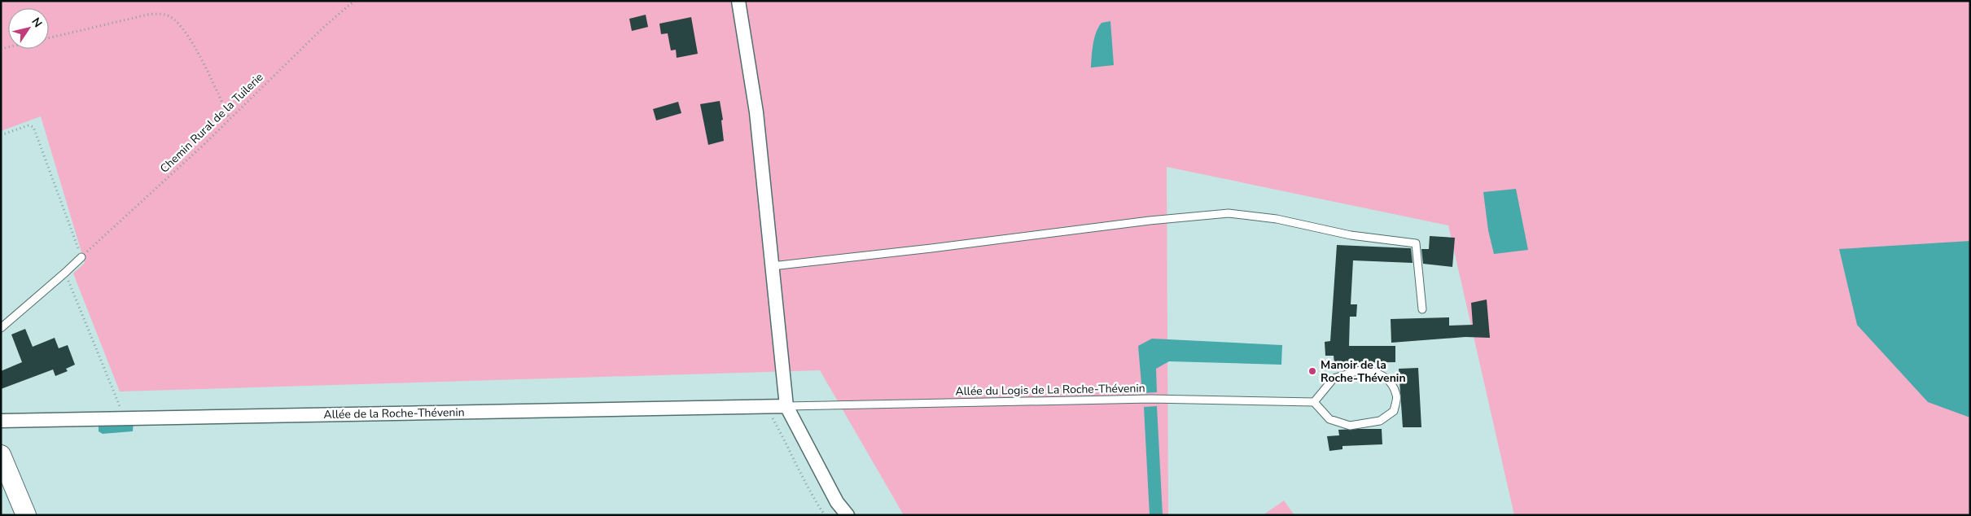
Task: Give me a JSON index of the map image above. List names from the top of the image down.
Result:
{
  "streets": {
    "street": ["Allée de la Roche-Thévenin"],
    "lane": ["Allée du Logis de La Roche-Thévenin"],
    "path": ["Chemin Rural de la Tuilerie"]
  },
  "crossings": [
    ["Allée du Logis de La Roche-Thévenin", "Allée de la Roche-Thévenin"]
  ],
  "places": ["Manoir de la Roche-Thévenin"],
  "north": "top right"
}
